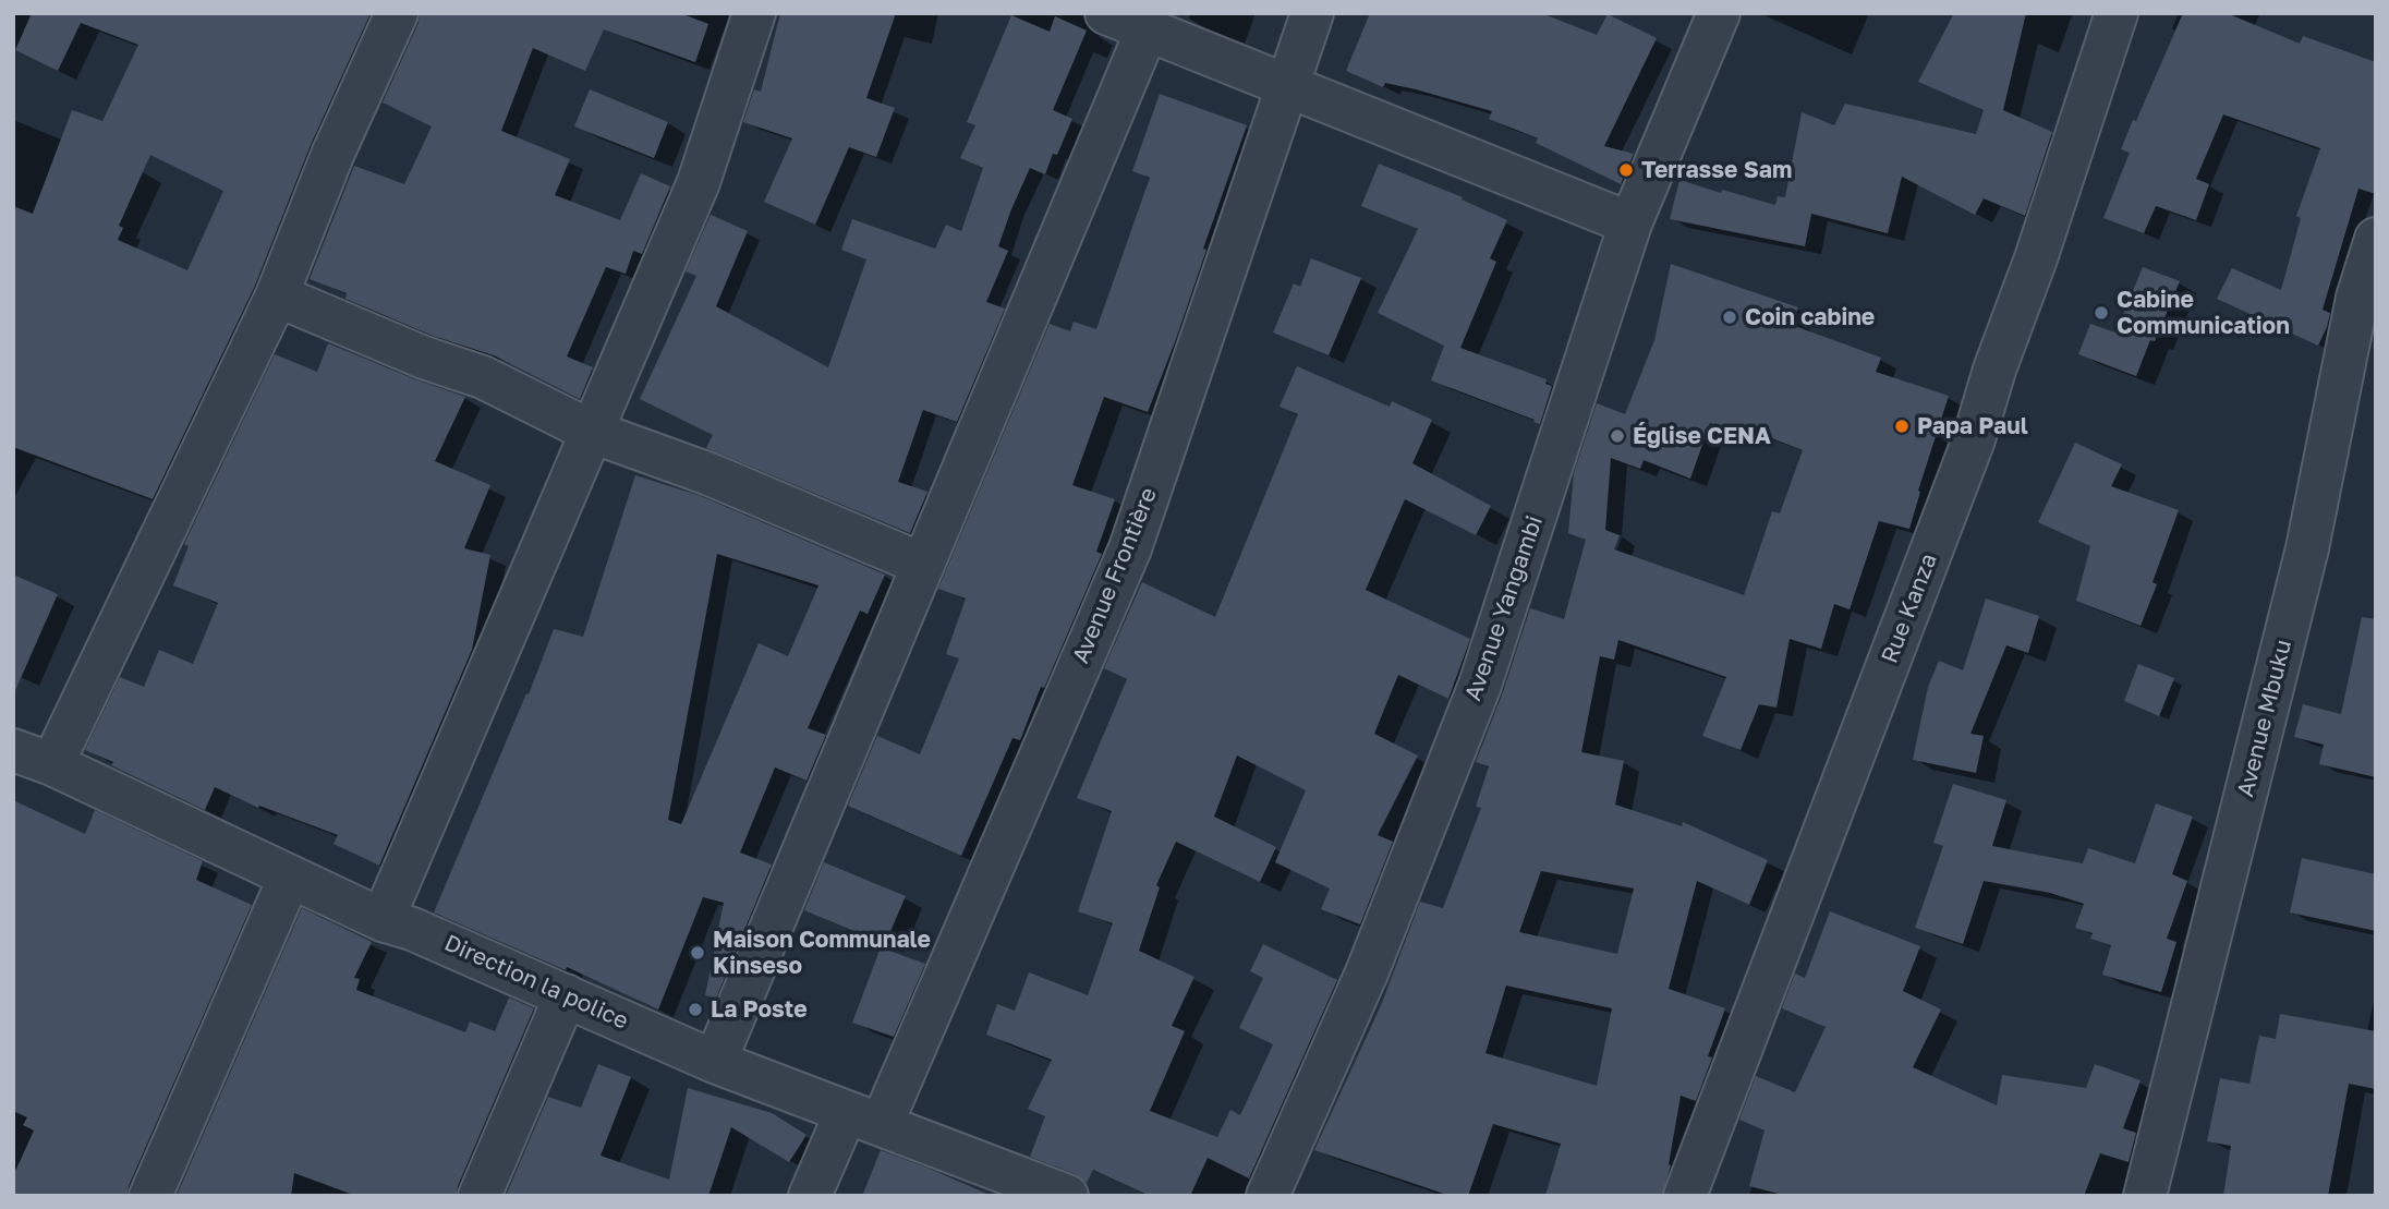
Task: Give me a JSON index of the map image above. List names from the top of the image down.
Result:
{
  "streets": {
    "street": [
      "Avenue Frontière",
      "Avenue Yangambi",
      "Rue Kanza",
      "Avenue Mbuku",
      "Direction la police"
    ]
  },
  "crossings": [
    ["Avenue Frontière", "Direction la police"]
  ],
  "places": [
    "Terrasse Sam",
    "Cabine Communication",
    "Coin cabine",
    "Papa Paul",
    "Église CENA",
    "Maison Communale Kinseso",
    "La Poste"
  ]
}
